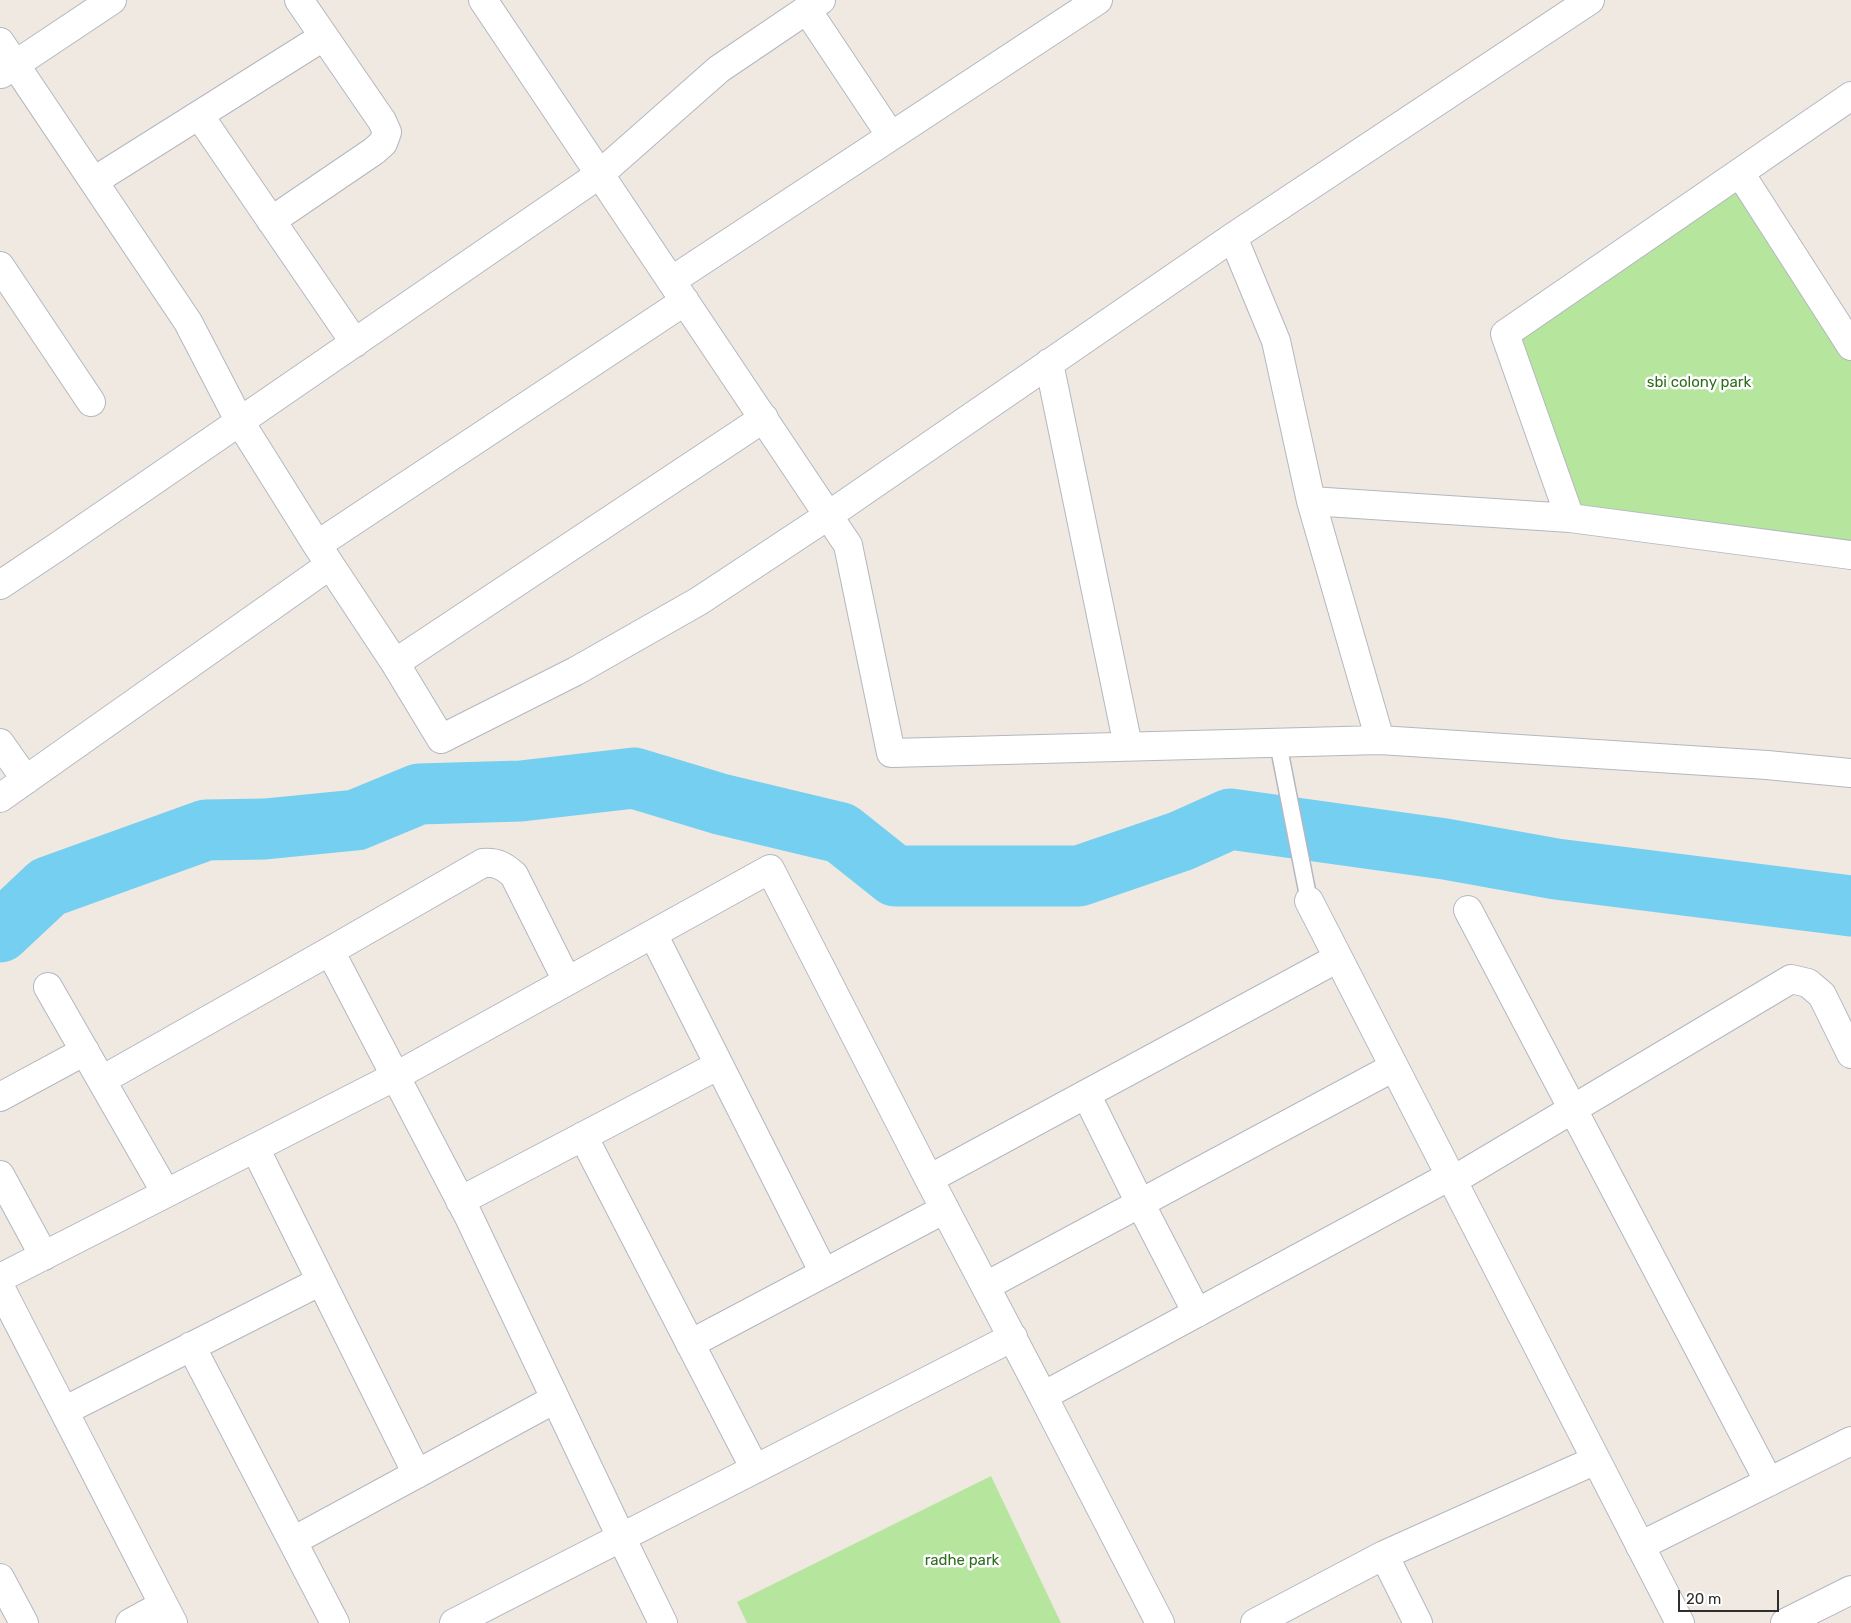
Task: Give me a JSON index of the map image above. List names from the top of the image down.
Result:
{
  "parks": ["sbi colony park", "radhe park"],
  "scale_bar": "20 m"
}
